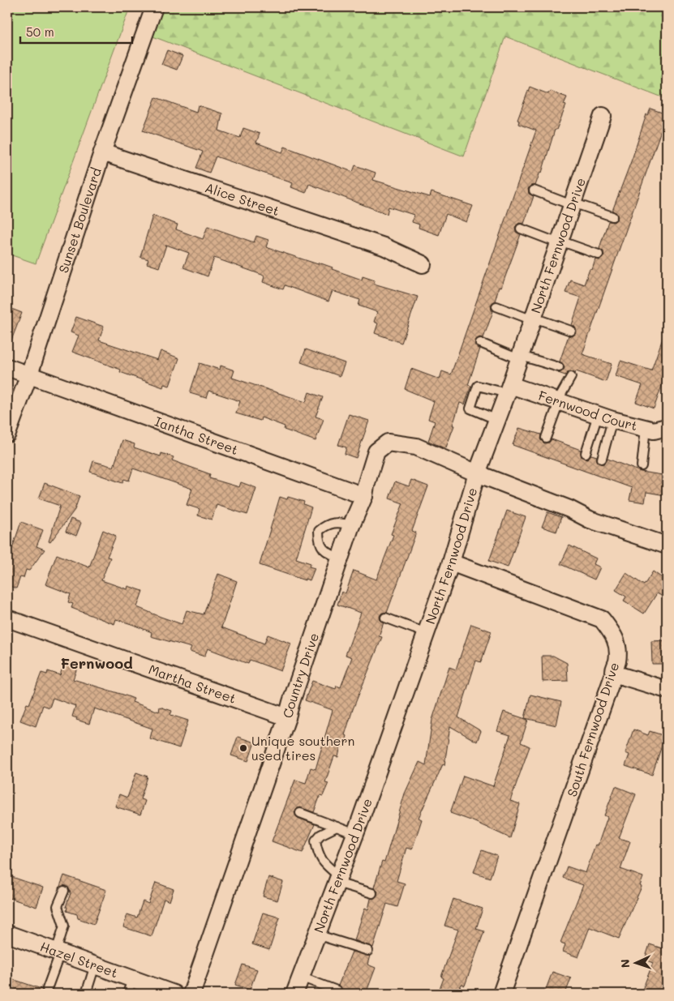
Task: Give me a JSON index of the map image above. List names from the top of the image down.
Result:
{
  "streets": {
    "street": [
      "Alice Street",
      "Sunset Boulevard",
      "North Fernwood Drive",
      "Fernwood Court",
      "Iantha Street",
      "Country Drive",
      "Martha Street",
      "South Fernwood Drive",
      "Hazel Street"
    ]
  },
  "crossings": [
    ["Alice Street", "Sunset Boulevard"],
    ["Sunset Boulevard", "Iantha Street"],
    ["North Fernwood Drive", "Fernwood Court"],
    ["North Fernwood Drive", "Country Drive"],
    ["North Fernwood Drive", "South Fernwood Drive"],
    ["Iantha Street", "Country Drive"],
    ["Country Drive", "Martha Street"]
  ],
  "districts": ["Fernwood"],
  "places": ["Unique southern used tires"],
  "scale_bar": "50 m",
  "north": "left"
}
